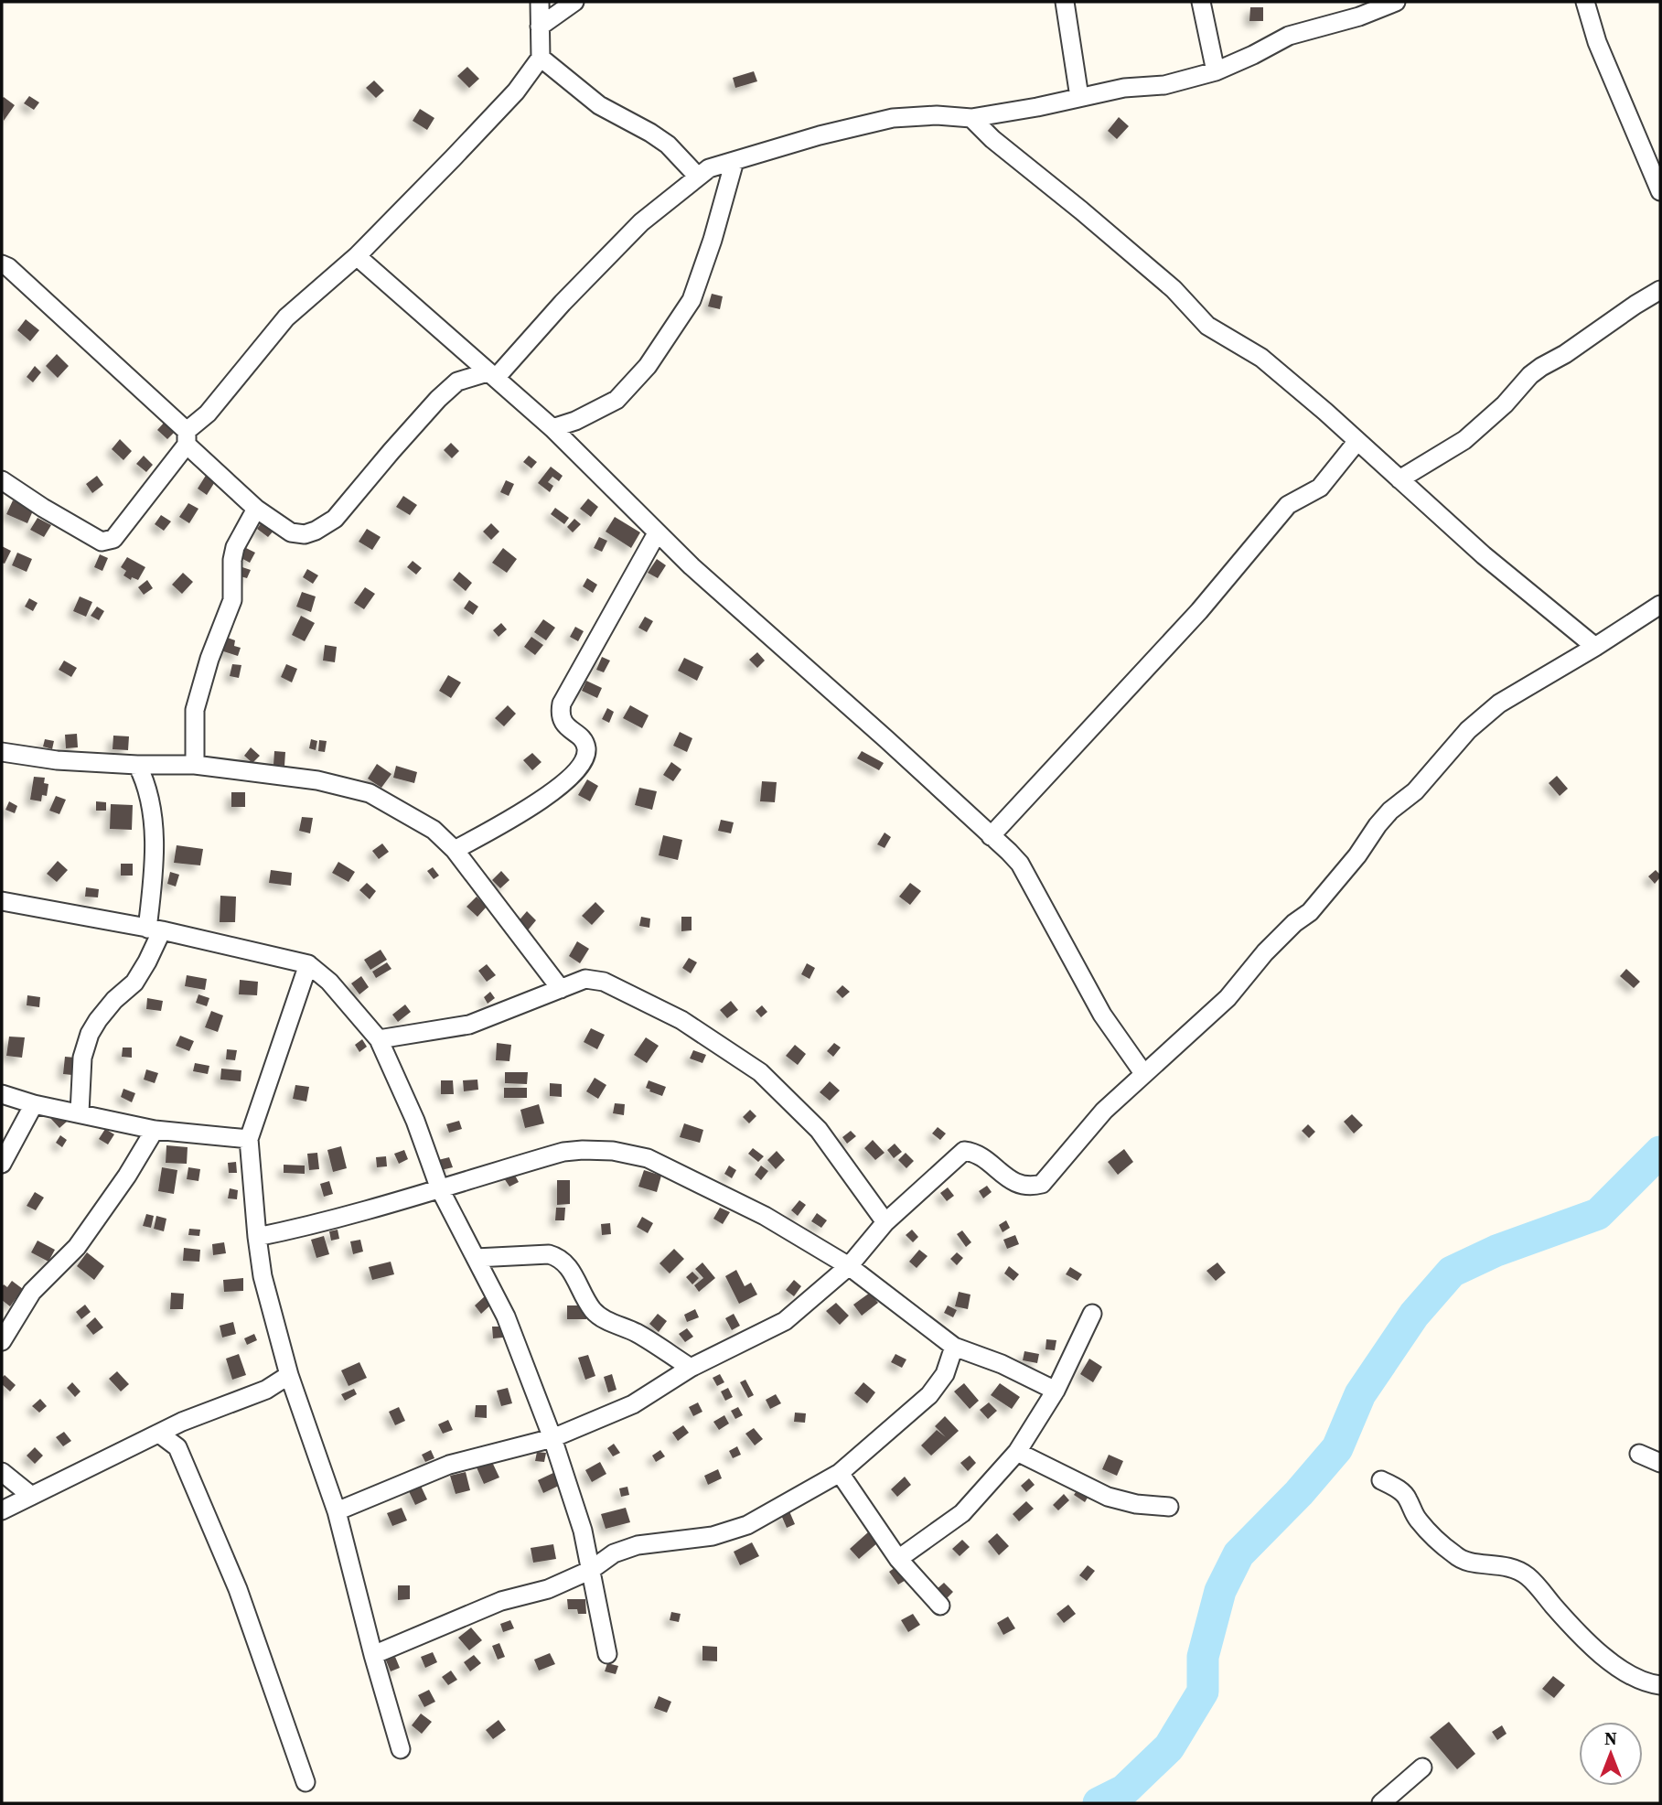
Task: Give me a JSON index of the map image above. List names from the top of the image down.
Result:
{
  "north": "top"
}
